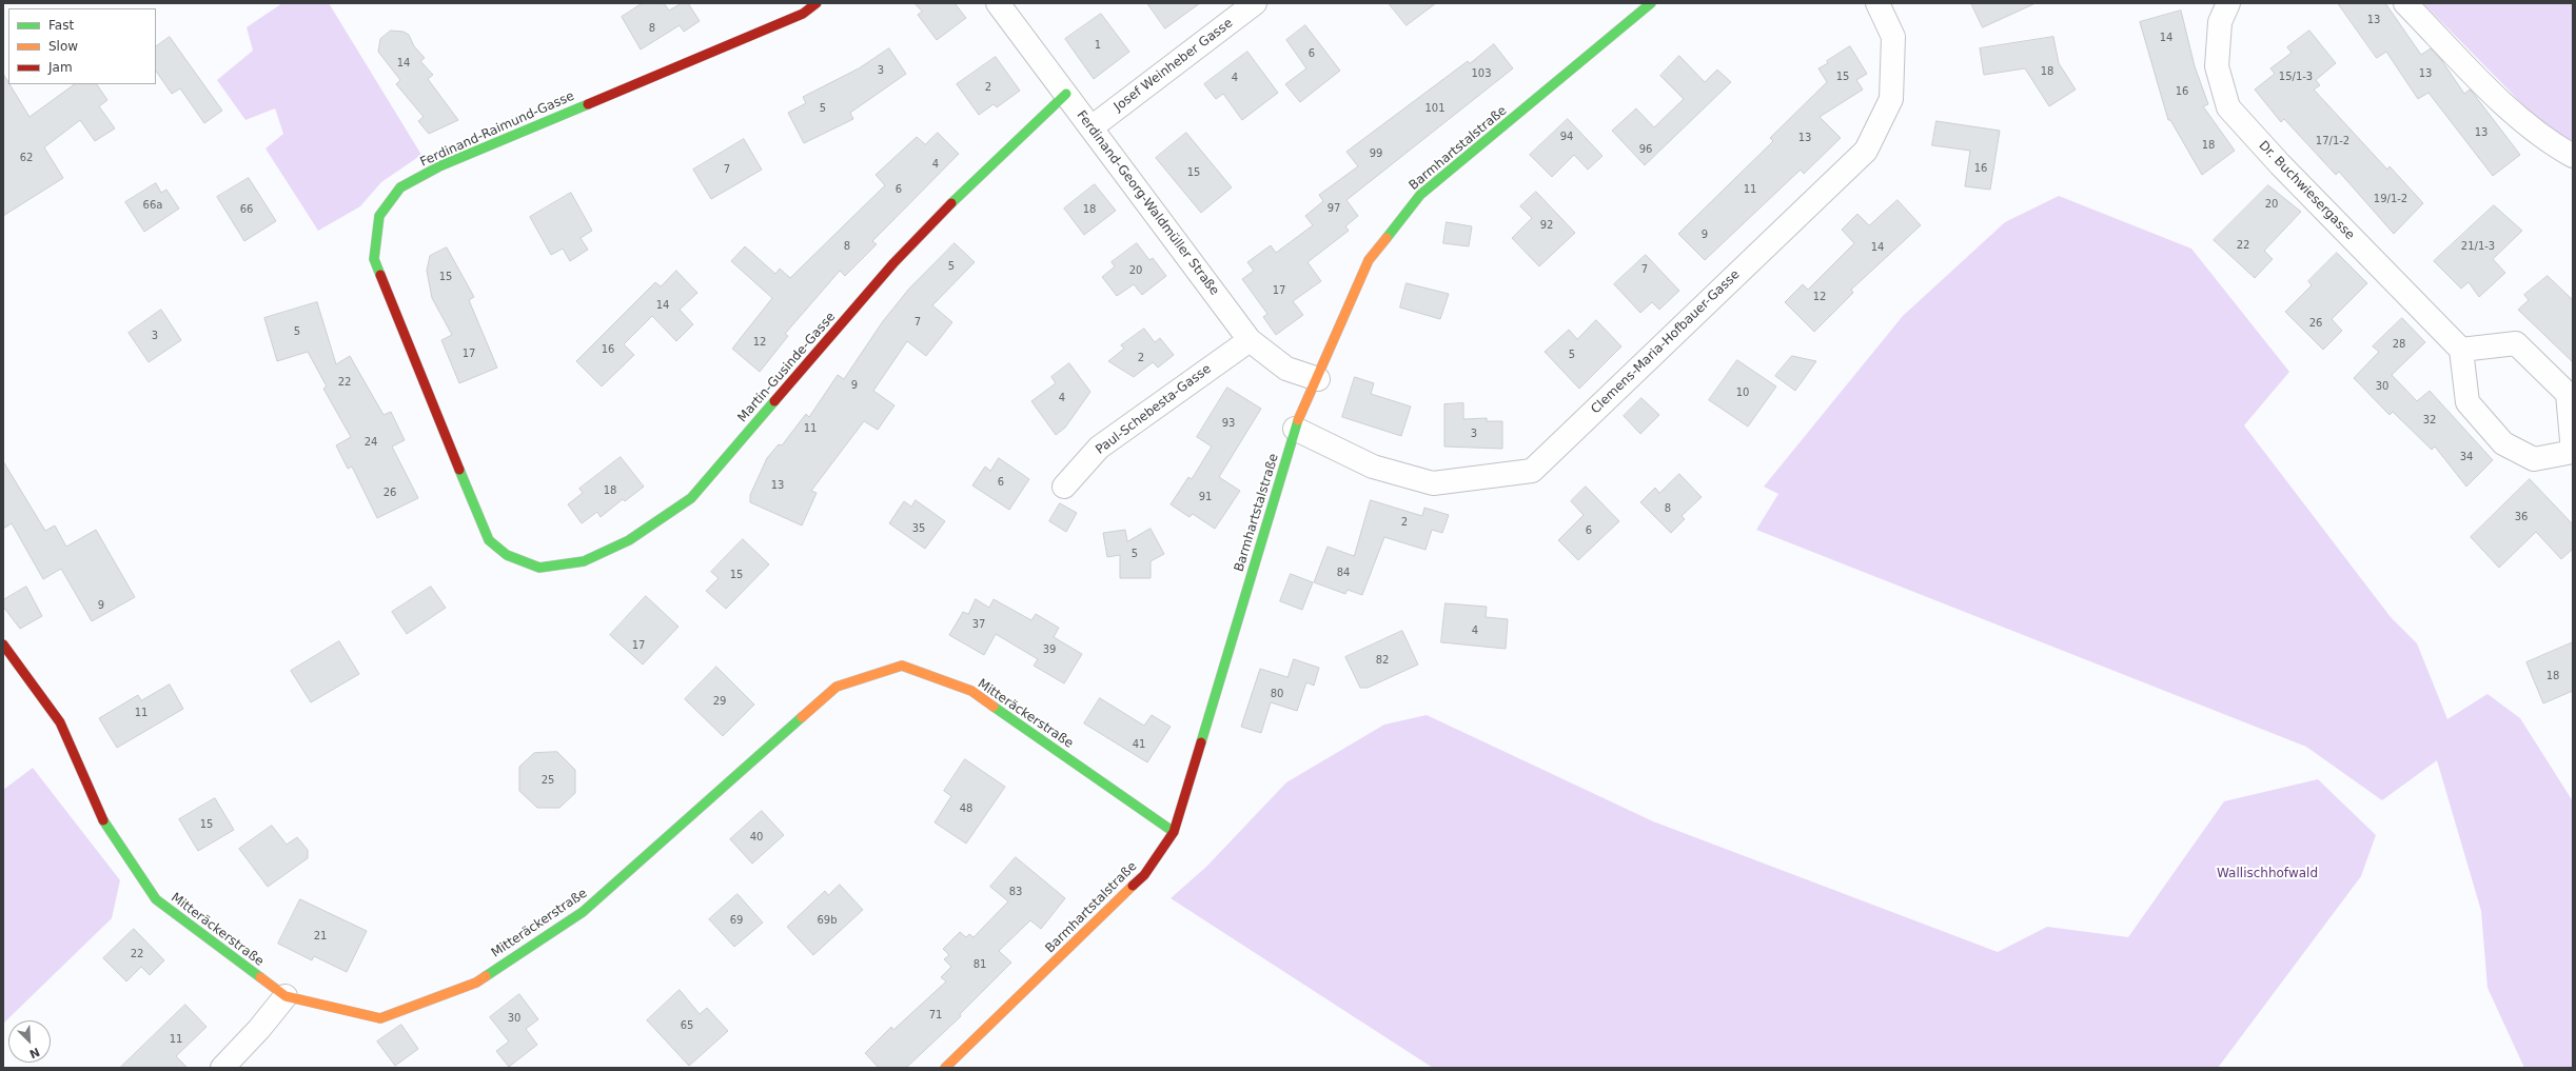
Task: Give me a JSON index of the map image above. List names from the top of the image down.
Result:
{
  "streets": {
    "street": [
      "Josef Weinheber Gasse",
      "Ferdinand-Raimund-Gasse",
      "Barmhartstalstraße",
      "Dr. Buchwiesergasse",
      "Ferdinand-Georg-Waldmüller Straße",
      "Clemens-Maria-Hofbauer-Gasse",
      "Martin-Gusinde-Gasse",
      "Paul-Schebesta-Gasse",
      "Mitteräckerstraße"
    ]
  },
  "crossings": [
    ["Josef Weinheber Gasse", "Ferdinand-Georg-Waldmüller Straße"],
    ["Ferdinand-Raimund-Gasse", "Martin-Gusinde-Gasse"],
    ["Barmhartstalstraße", "Ferdinand-Georg-Waldmüller Straße"],
    ["Barmhartstalstraße", "Clemens-Maria-Hofbauer-Gasse"],
    ["Barmhartstalstraße", "Mitteräckerstraße"],
    ["Ferdinand-Georg-Waldmüller Straße", "Martin-Gusinde-Gasse"],
    ["Ferdinand-Georg-Waldmüller Straße", "Paul-Schebesta-Gasse"]
  ],
  "parks": ["Wallischhofwald"],
  "house_numbers": [
    "13",
    "8",
    "14",
    "1",
    "6",
    "14",
    "3",
    "18",
    "103",
    "13",
    "15",
    "15/1-3",
    "4",
    "2",
    "16",
    "5",
    "101",
    "13",
    "94",
    "13",
    "17/1-2",
    "18",
    "96",
    "99",
    "62",
    "4",
    "16",
    "7",
    "15",
    "6",
    "11",
    "19/1-2",
    "20",
    "66a",
    "97",
    "66",
    "18",
    "92",
    "9",
    "22",
    "8",
    "21/1-3",
    "14",
    "5",
    "7",
    "20",
    "15",
    "17",
    "12",
    "14",
    "7",
    "26",
    "5",
    "3",
    "12",
    "28",
    "16",
    "17",
    "5",
    "2",
    "22",
    "9",
    "30",
    "10",
    "4",
    "32",
    "93",
    "11",
    "3",
    "24",
    "34",
    "6",
    "13",
    "18",
    "26",
    "91",
    "8",
    "36",
    "2",
    "35",
    "6",
    "5",
    "84",
    "15",
    "9",
    "37",
    "4",
    "17",
    "39",
    "82",
    "18",
    "80",
    "29",
    "11",
    "41",
    "25",
    "48",
    "15",
    "40",
    "83",
    "69",
    "69b",
    "21",
    "22",
    "81",
    "71",
    "30",
    "65",
    "11"
  ],
  "legend": ["Fast", "Slow", "Jam"],
  "north": "bottom right"
}
